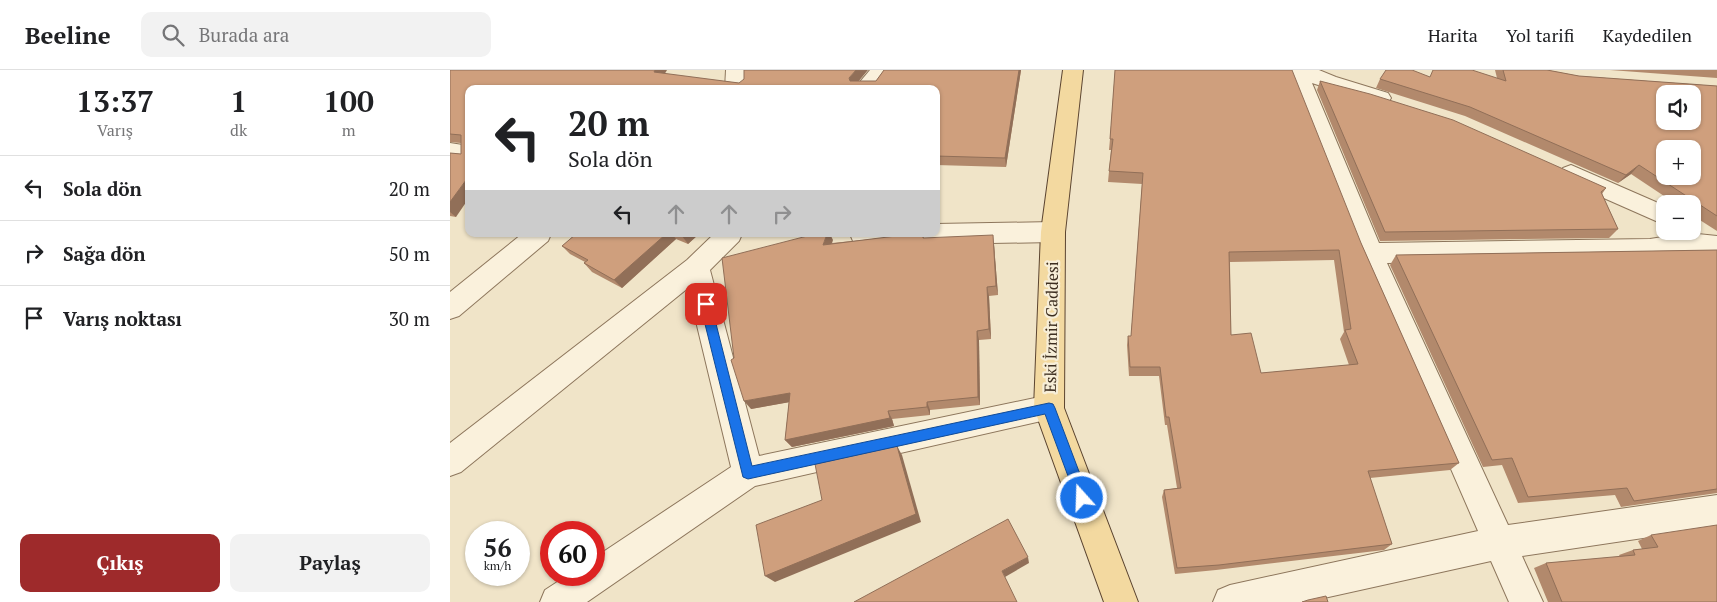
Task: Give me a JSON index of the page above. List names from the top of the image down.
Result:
{
  "streets": {
    "main road": ["Eski İzmir Caddesi"]
  },
  "page": {
    "header": "Beeline",
    "search": "Burada ara",
    "nav": ["Harita", "Yol tarifi", "Kaydedilen"],
    "eta": [
      "13:37",
      "Varış",
      "1",
      "dk",
      "100",
      "m"
    ],
    "map_buttons": ["+", "−"],
    "turn": ["20 m", "Sola dön"],
    "list": [
      {
        "name": "Sola dön",
        "value": "20 m"
      },
      {
        "name": "Sağa dön",
        "value": "50 m"
      },
      {
        "name": "Varış noktası",
        "value": "30 m"
      }
    ],
    "speed": "56 km/h",
    "limit": "60",
    "buttons": ["Çıkış", "Paylaş"]
  }
}
